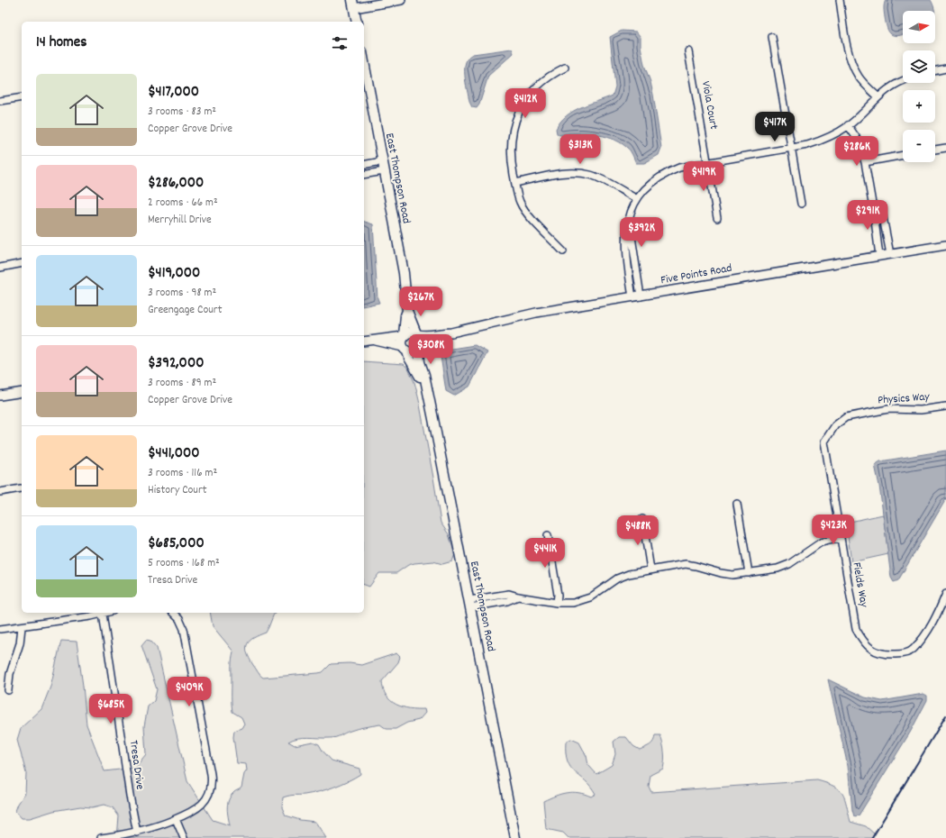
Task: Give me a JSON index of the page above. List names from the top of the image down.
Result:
{
  "streets": {
    "main road": ["East Thompson Road"],
    "street": [
      "Viola Court",
      "Five Points Road",
      "Physics Way",
      "Fields Way",
      "Tresa Drive"
    ]
  },
  "crossings": [
    ["East Thompson Road", "Five Points Road"],
    ["Physics Way", "Fields Way"]
  ],
  "north": "right",
  "page": {
    "map_buttons": ["+", "−"],
    "heading": "14 homes",
    "list": [
      {
        "name": "$417,000",
        "note": "3 rooms · 83 m² · Copper Grove Drive"
      },
      {
        "name": "$286,000",
        "note": "2 rooms · 66 m² · Merryhill Drive"
      },
      {
        "name": "$419,000",
        "note": "3 rooms · 98 m² · Greengage Court"
      },
      {
        "name": "$392,000",
        "note": "3 rooms · 89 m² · Copper Grove Drive"
      },
      {
        "name": "$441,000",
        "note": "3 rooms · 116 m² · History Court"
      },
      {
        "name": "$685,000",
        "note": "5 rooms · 168 m² · Tresa Drive"
      }
    ],
    "price": [
      "$412K",
      "$417K",
      "$313K",
      "$286K",
      "$419K",
      "$291K",
      "$392K",
      "$267K",
      "$308K",
      "$423K",
      "$488K",
      "$441K",
      "$409K",
      "$685K"
    ]
  }
}
